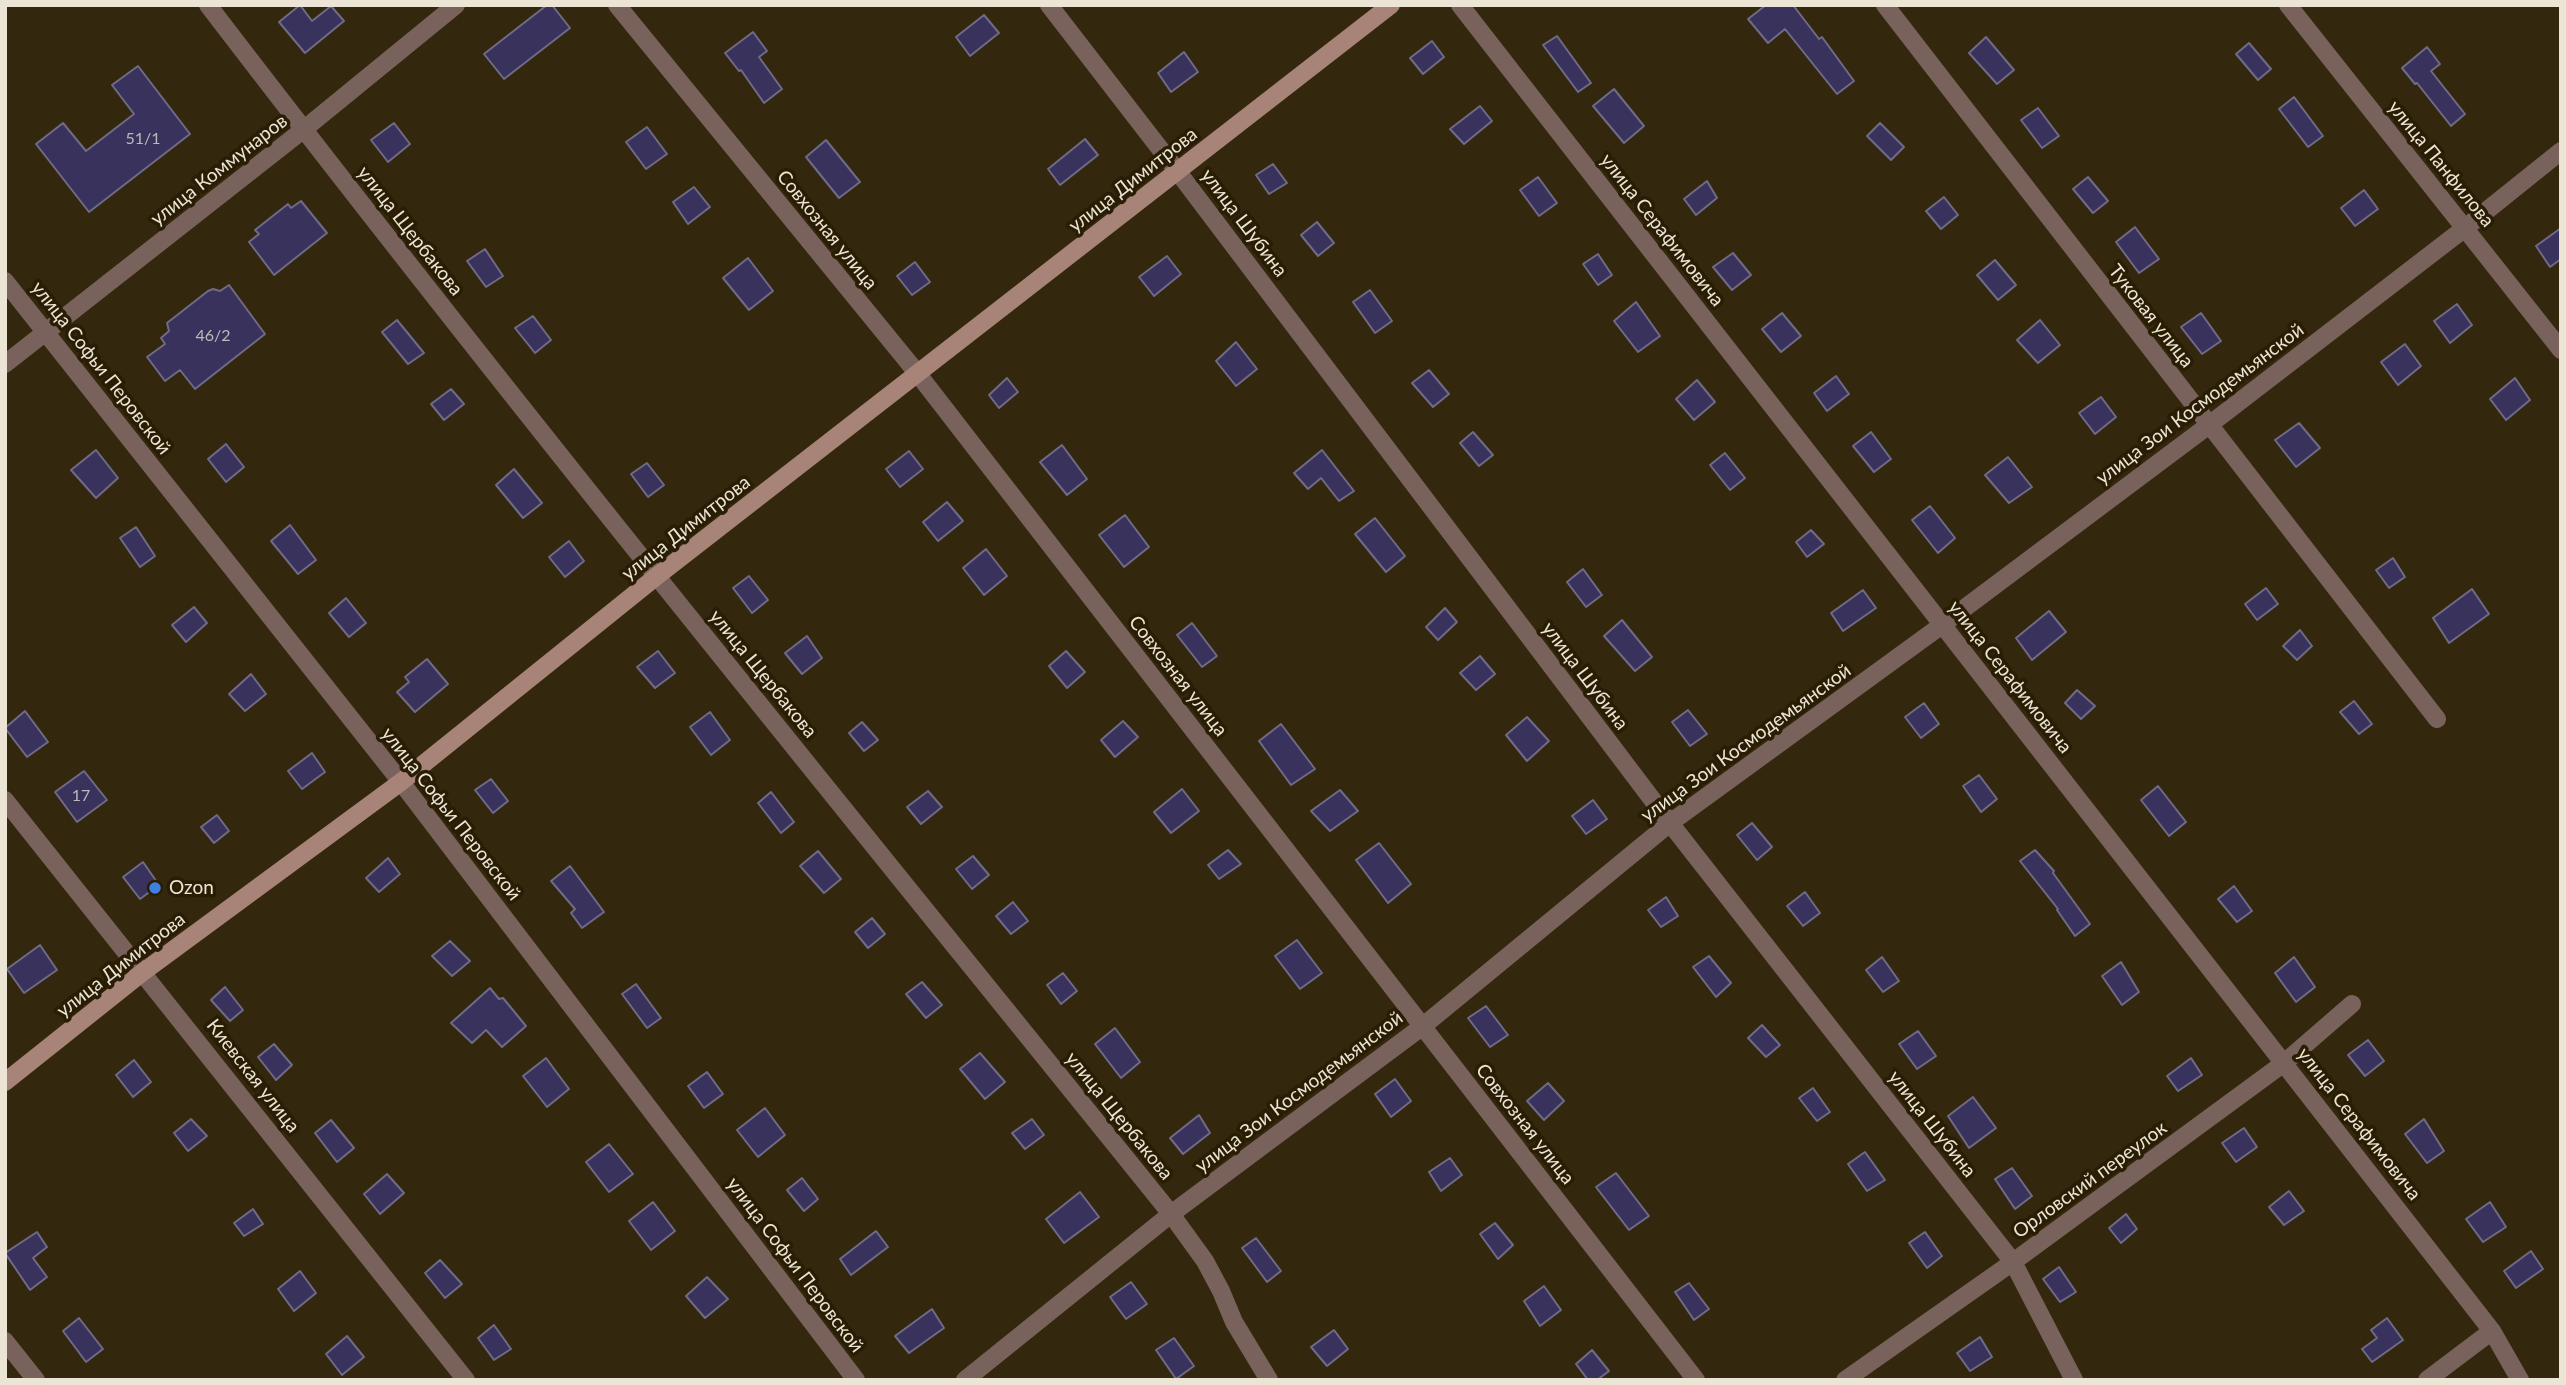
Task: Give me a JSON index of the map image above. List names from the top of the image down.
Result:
{
  "streets": {
    "street": [
      "улица Панфилова",
      "улица Коммунаров",
      "улица Димитрова",
      "улица Шубина",
      "Совхозная улица",
      "улица Серафимовича",
      "улица Щербакова",
      "Туковая улица",
      "улица Софьи Перовской",
      "улица Зои Космодемьянской",
      "Киевская улица",
      "Орловский переулок"
    ]
  },
  "crossings": [
    ["улица Панфилова", "улица Зои Космодемьянской"],
    ["улица Коммунаров", "улица Щербакова"],
    ["улица Коммунаров", "улица Софьи Перовской"],
    ["улица Димитрова", "улица Шубина"],
    ["улица Димитрова", "Совхозная улица"],
    ["улица Димитрова", "улица Щербакова"],
    ["улица Димитрова", "улица Софьи Перовской"],
    ["улица Димитрова", "Киевская улица"],
    ["улица Шубина", "улица Зои Космодемьянской"],
    ["улица Шубина", "Орловский переулок"],
    ["Совхозная улица", "улица Зои Космодемьянской"],
    ["улица Серафимовича", "улица Зои Космодемьянской"],
    ["улица Серафимовича", "Орловский переулок"],
    ["улица Щербакова", "улица Зои Космодемьянской"],
    ["Туковая улица", "улица Зои Космодемьянской"]
  ],
  "places": ["Ozon"],
  "house_numbers": ["51/1", "46/2", "17"]
}
